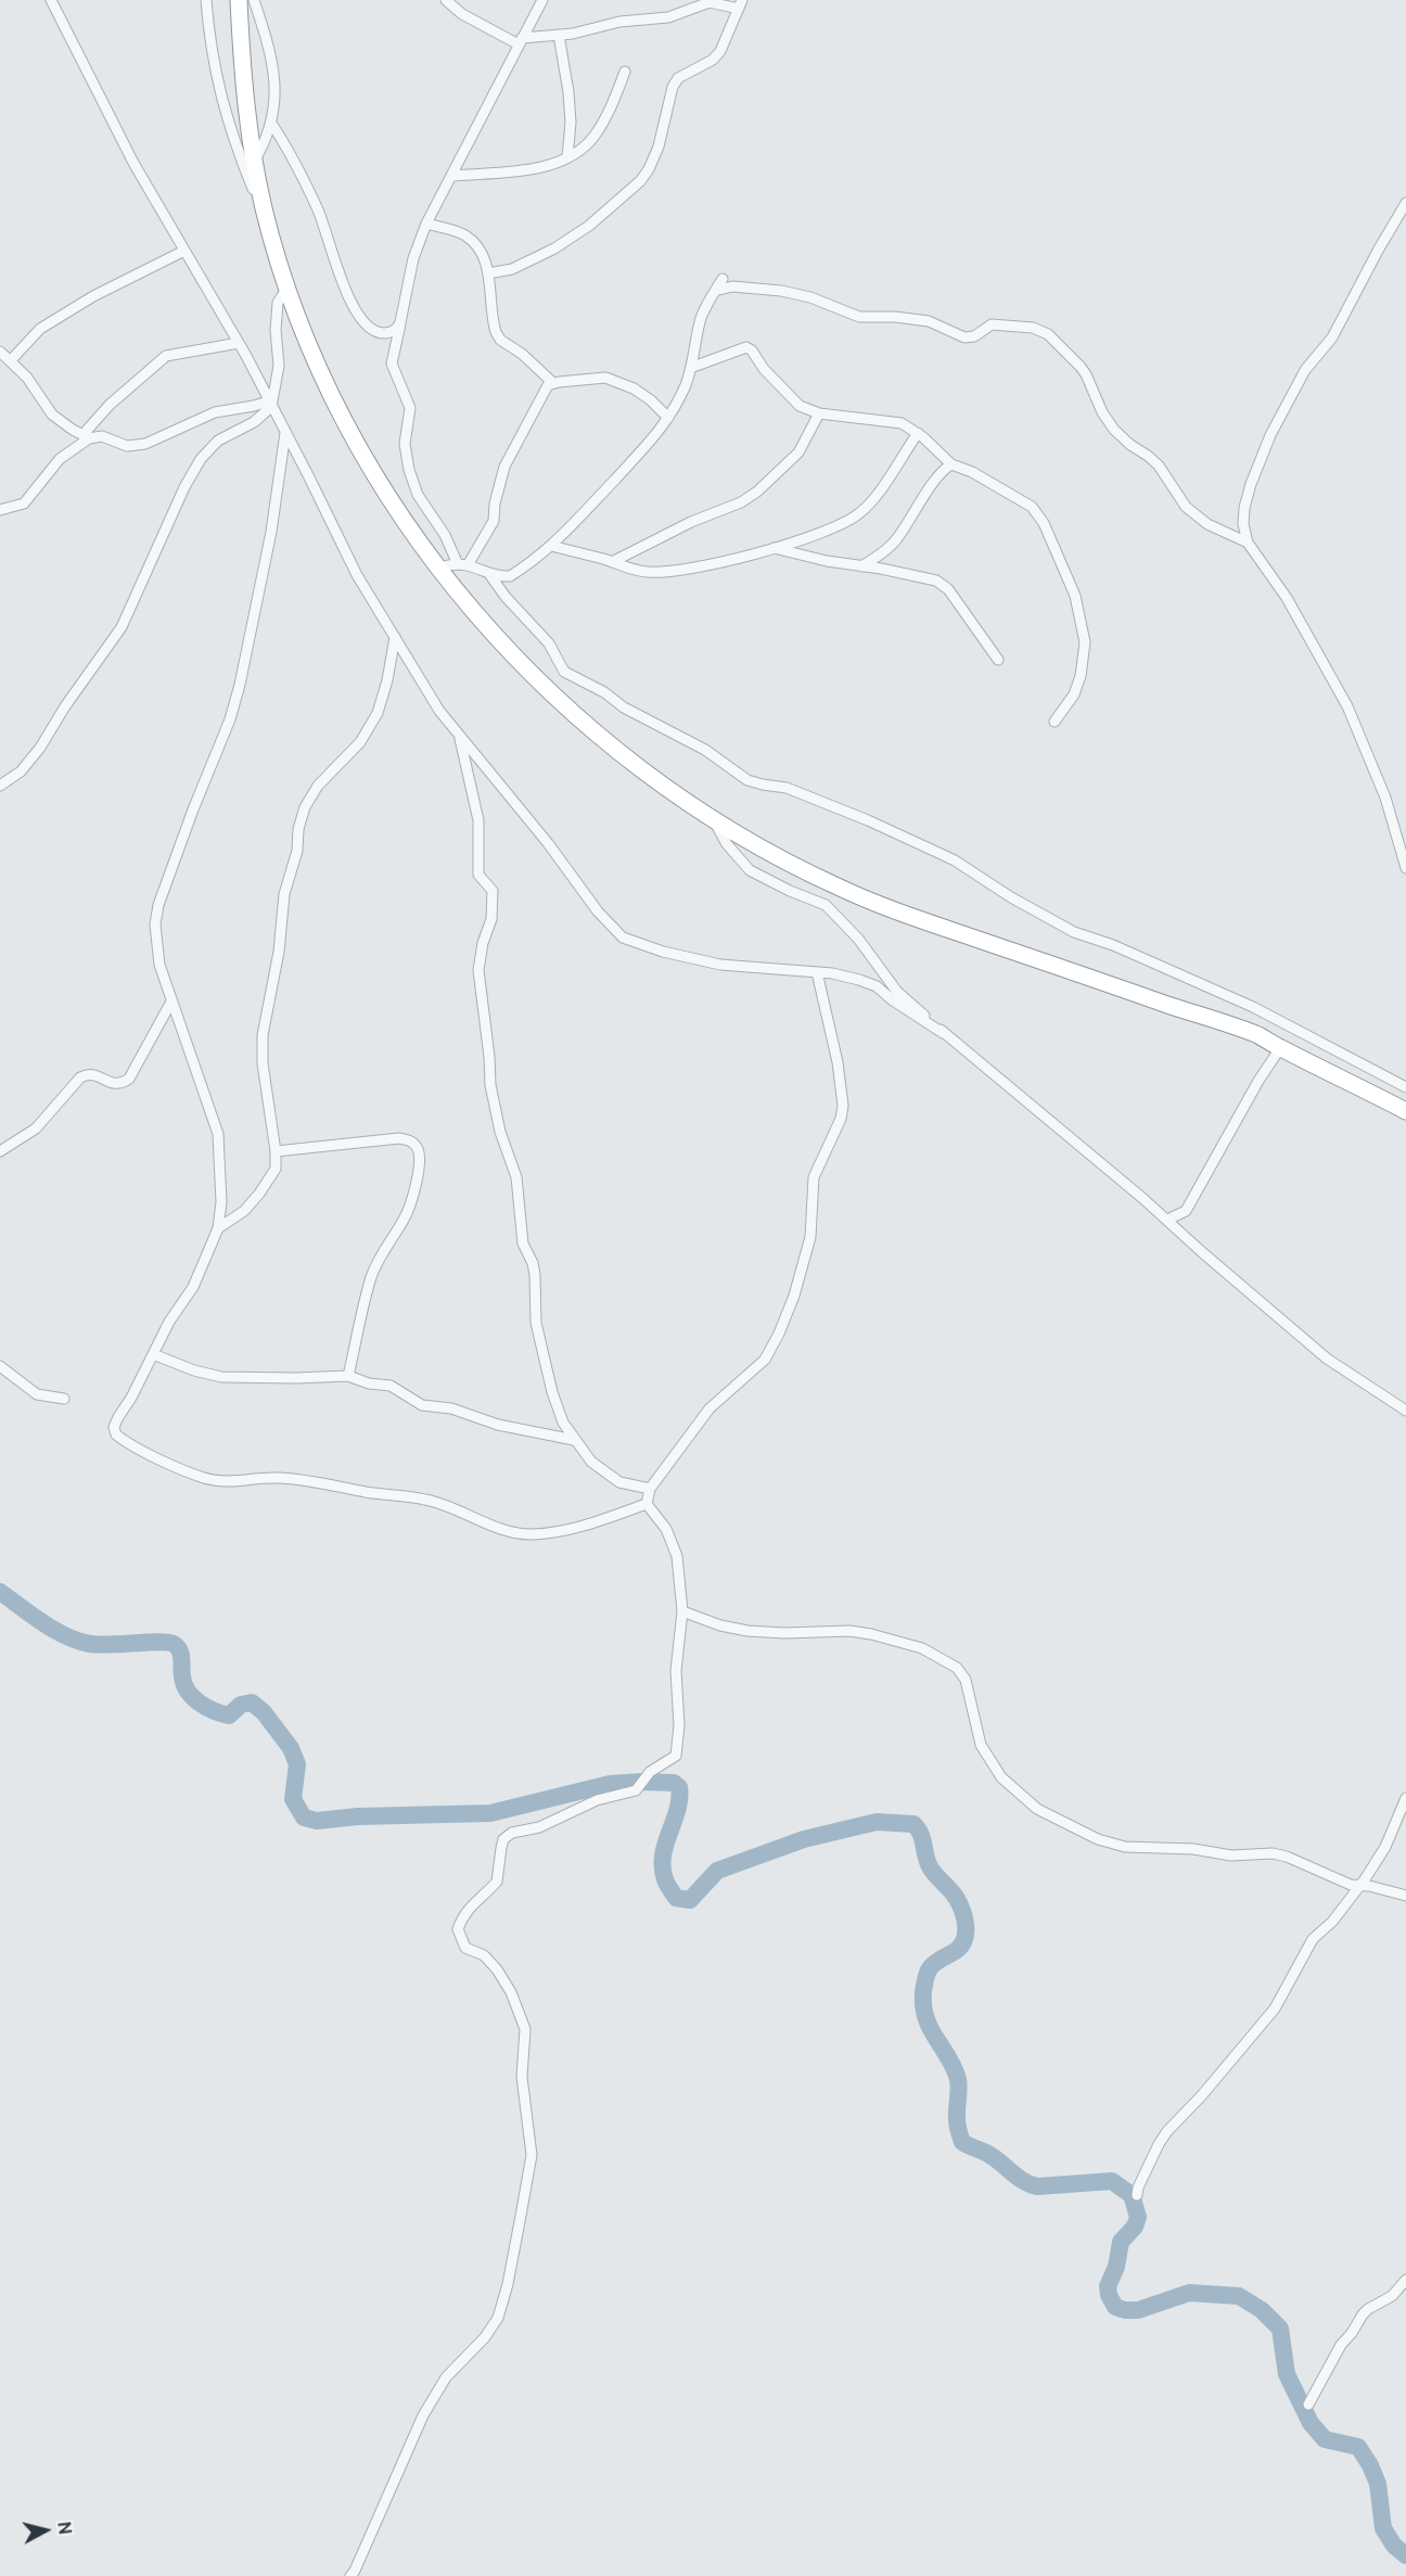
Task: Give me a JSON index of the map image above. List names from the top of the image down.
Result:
{
  "north": "right"
}
